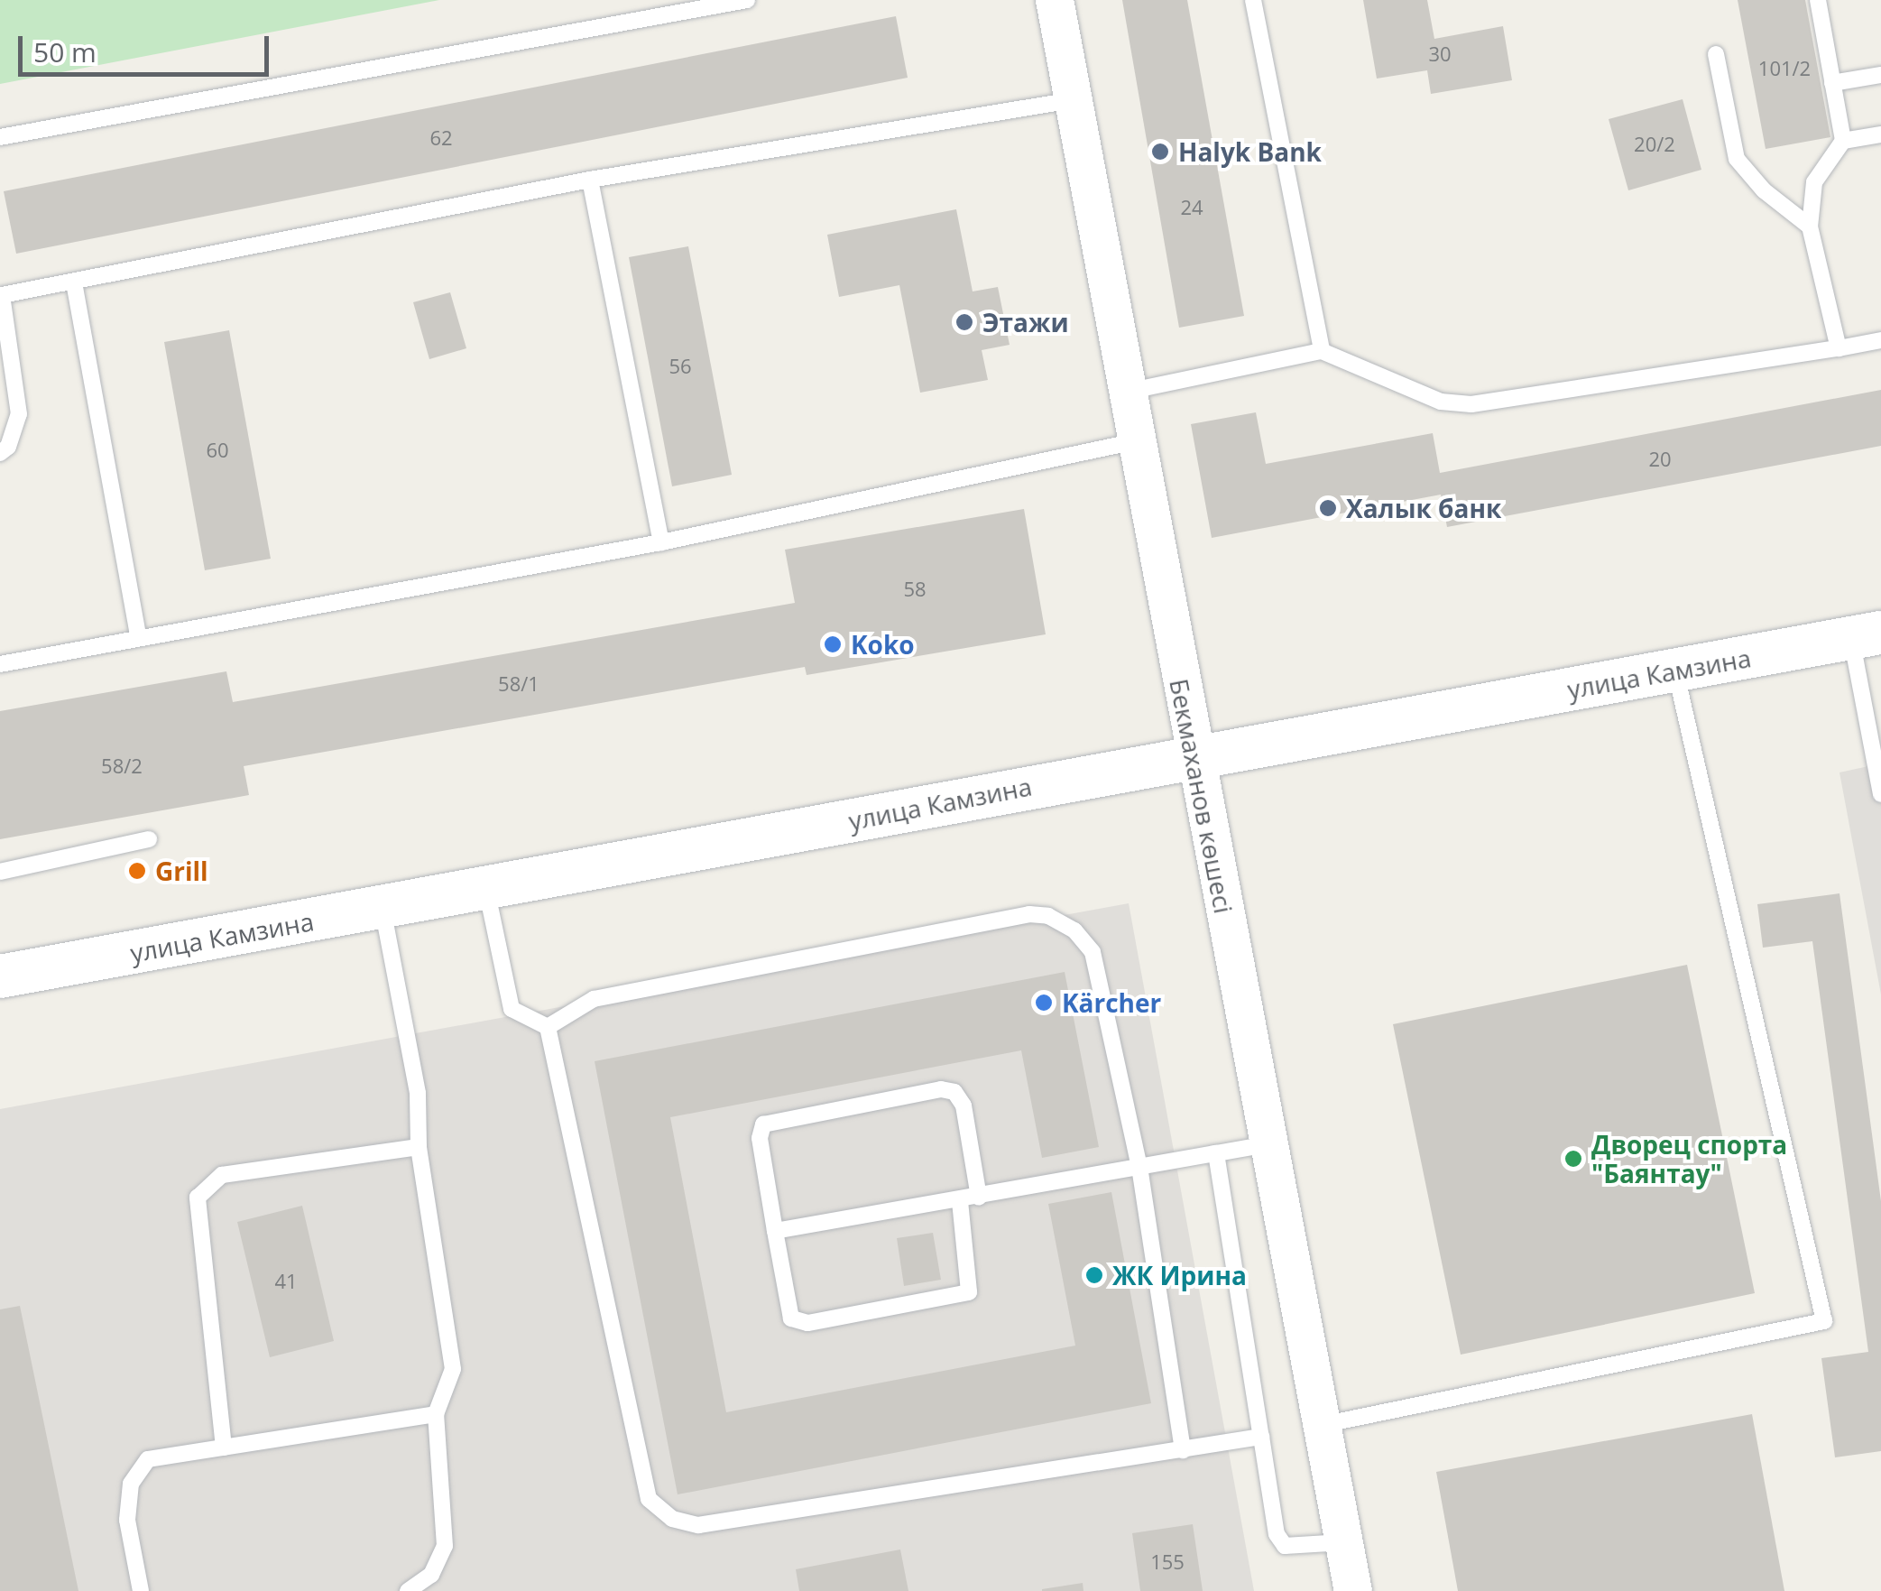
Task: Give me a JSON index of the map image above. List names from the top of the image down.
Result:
{
  "streets": {
    "main road": ["улица Камзина"],
    "street": ["Бекмаханов көшесі"]
  },
  "crossings": [
    ["улица Камзина", "Бекмаханов көшесі"]
  ],
  "places": [
    "Halyk Bank",
    "Этажи",
    "Халык банк",
    "Koko",
    "Grill",
    "Kärcher",
    "Дворец спорта \"Баянтау\"",
    "ЖК Ирина"
  ],
  "house_numbers": [
    "30",
    "101/2",
    "62",
    "20/2",
    "24",
    "56",
    "60",
    "20",
    "58",
    "58/1",
    "58/2",
    "41",
    "155"
  ],
  "scale_bar": "50 m"
}
